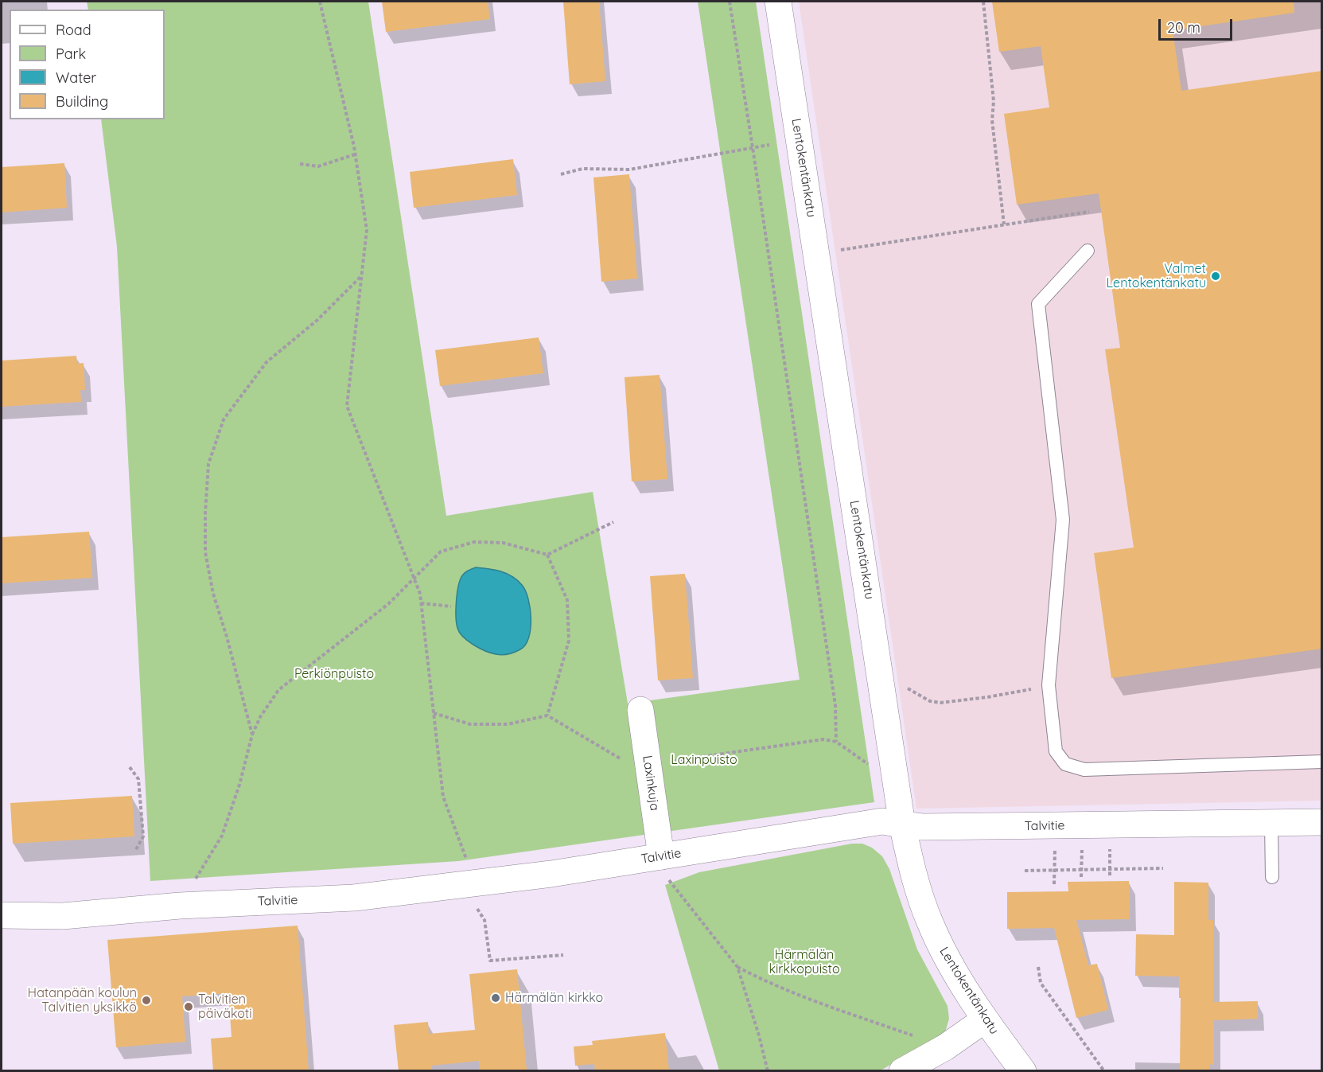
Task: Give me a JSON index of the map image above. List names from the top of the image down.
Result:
{
  "streets": {
    "street": ["Lentokentänkatu", "Laxinkuja", "Talvitie"]
  },
  "crossings": [
    ["Lentokentänkatu", "Talvitie"],
    ["Laxinkuja", "Talvitie"]
  ],
  "parks": ["Perkiönpuisto", "Laxinpuisto", "Härmälän kirkkopuisto"],
  "places": [
    "Valmet Lentokentänkatu",
    "Härmälän kirkko",
    "Hatanpään koulun Talvitien yksikkö",
    "Talvitien päiväkoti"
  ],
  "legend": [
    "Road",
    "Park",
    "Water",
    "Building"
  ],
  "scale_bar": "20 m"
}
